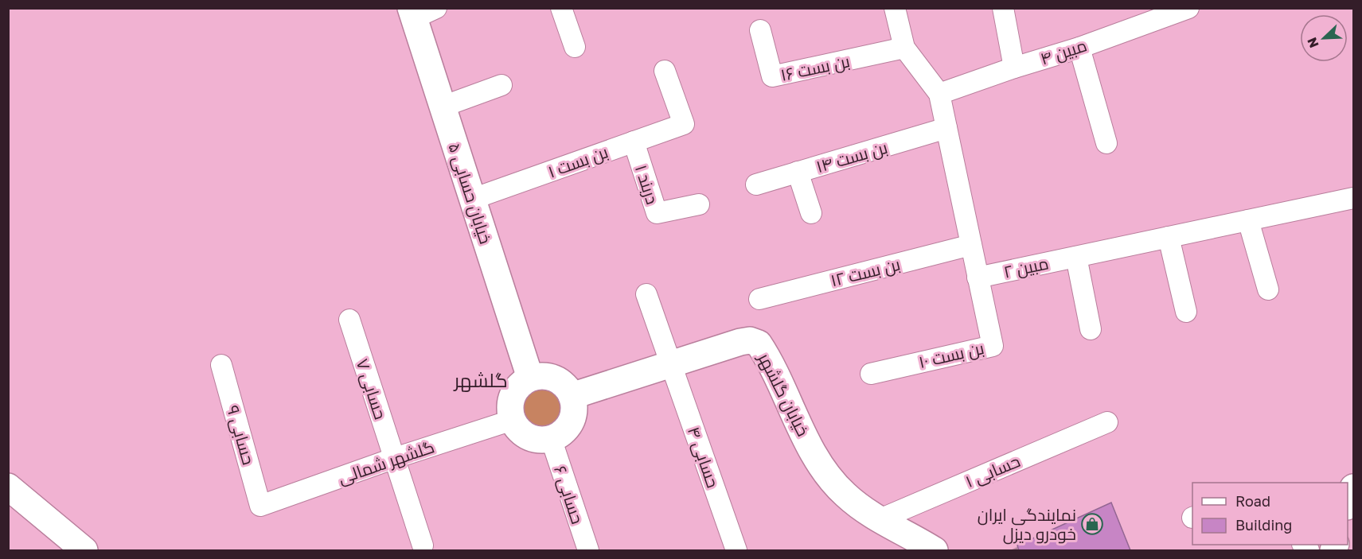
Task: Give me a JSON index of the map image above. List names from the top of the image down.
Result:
{
  "streets": {
    "main road": ["خیابان حسابی ۵", "خیابان گلشهر"],
    "street": [
      "مبین ۴",
      "بن بست ۱۶",
      "بن بست ۱۴",
      "بن بست ۱",
      "دربند ۱",
      "مبین ۲",
      "بن بست ۱۲",
      "بن بست ۱۰",
      "حسابی ۷",
      "حسابی ۹",
      "حسابی ۴",
      "گلشهر شمالی",
      "حسابی ۱",
      "حسابی ۶"
    ]
  },
  "crossings": [
    ["بن بست ۱", "دربند ۱"],
    ["بن بست ۱", "خیابان حسابی ۵"],
    ["خیابان حسابی ۵", "خیابان گلشهر"],
    ["خیابان حسابی ۵", "گلشهر شمالی"],
    ["خیابان حسابی ۵", "حسابی ۶"],
    ["مبین ۲", "بن بست ۱۰"],
    ["حسابی ۷", "گلشهر شمالی"],
    ["خیابان گلشهر", "حسابی ۴"],
    ["خیابان گلشهر", "گلشهر شمالی"],
    ["خیابان گلشهر", "حسابی ۱"],
    ["خیابان گلشهر", "حسابی ۶"],
    ["حسابی ۹", "گلشهر شمالی"],
    ["گلشهر شمالی", "حسابی ۶"]
  ],
  "districts": ["گلشهر"],
  "places": {
    "shop": ["نمایندگی ایران خودرو دیزل"]
  },
  "legend": ["Road", "Building"],
  "north": "bottom left"
}
